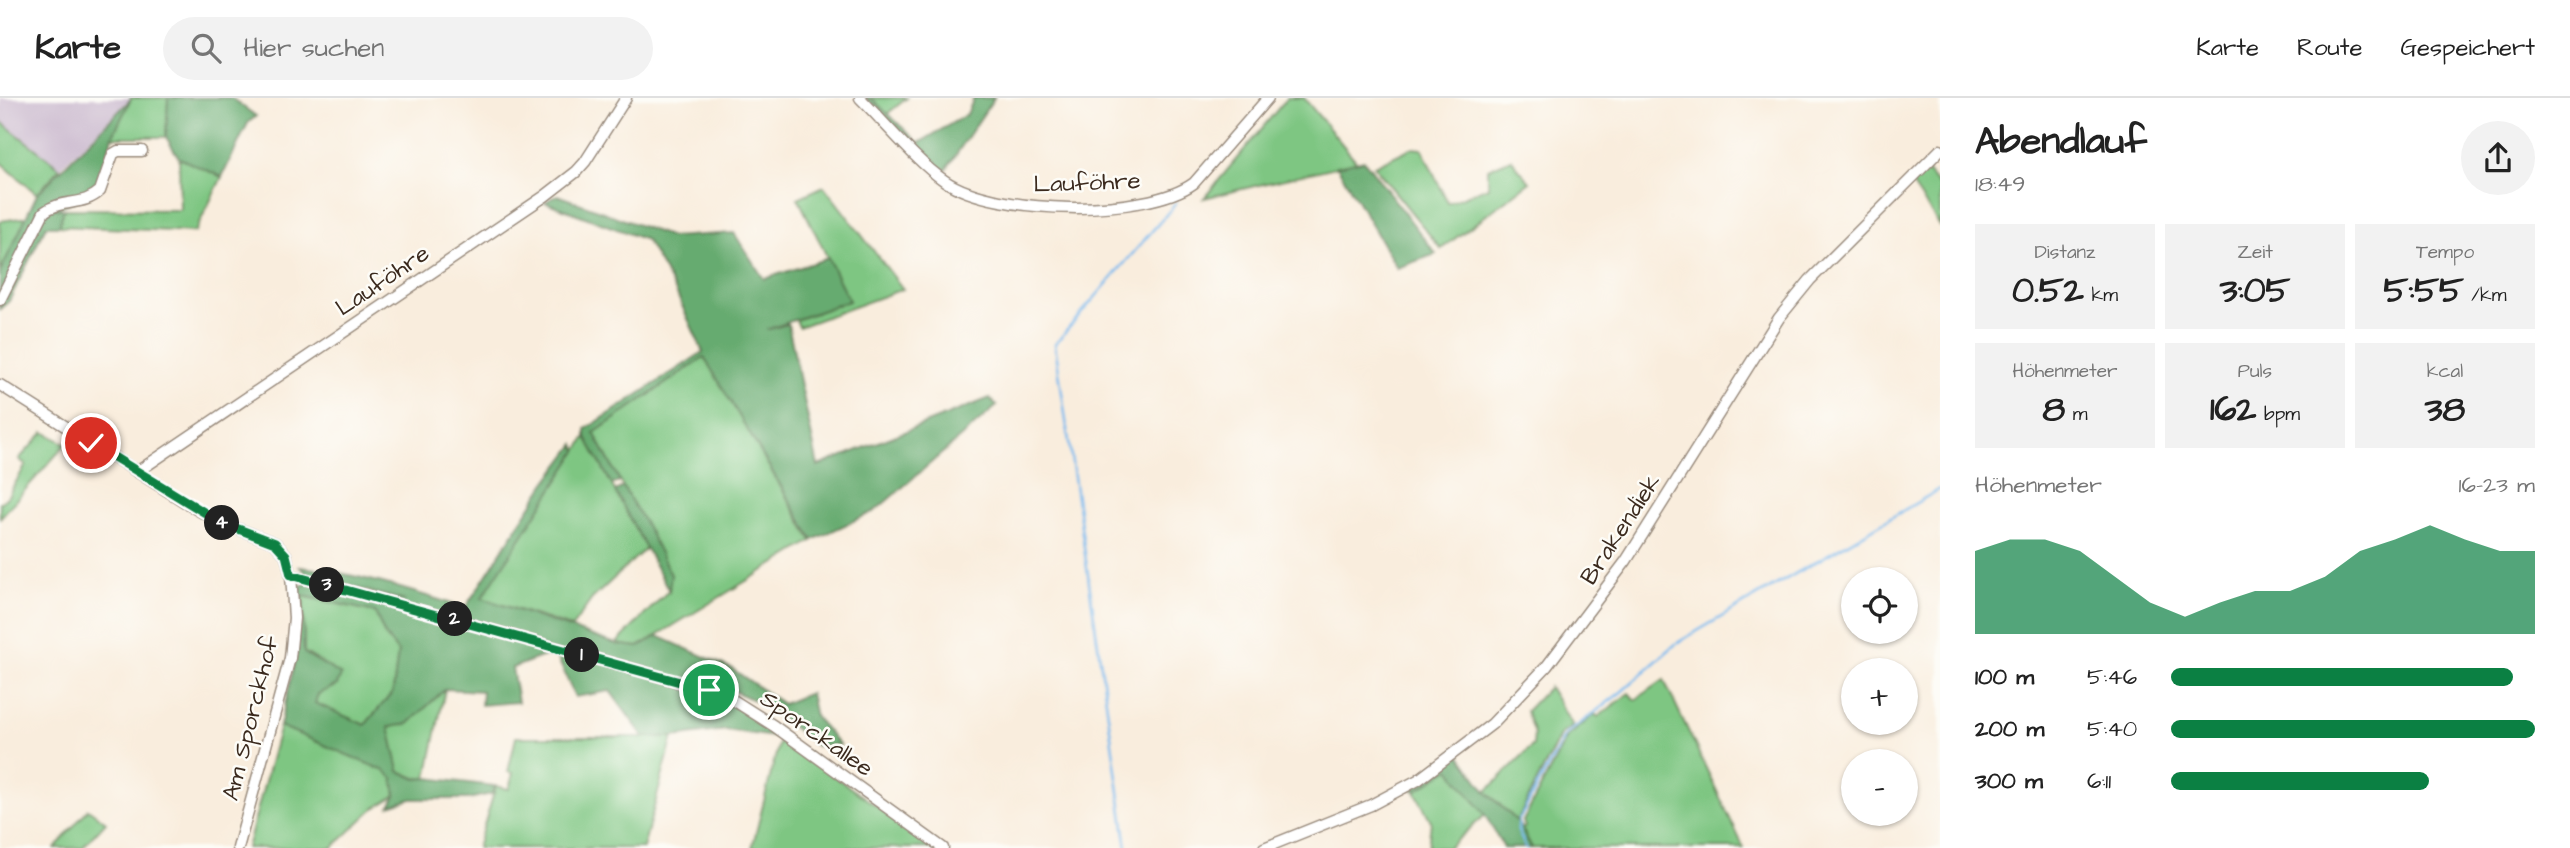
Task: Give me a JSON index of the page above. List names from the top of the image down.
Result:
{
  "streets": {
    "street": [
      "Lauföhre",
      "Brakendiek",
      "Am Sporckhof",
      "Sporckallee"
    ]
  },
  "crossings": [
    ["Lauföhre", "Am Sporckhof"],
    ["Am Sporckhof", "Sporckallee"]
  ],
  "page": {
    "header": "Karte",
    "search": "Hier suchen",
    "nav": ["Karte", "Route", "Gespeichert"],
    "heading": ["Abendlauf", "18:49"],
    "stats": [
      ["Distanz", "0.52 km"],
      ["Zeit", "3:05"],
      ["Tempo", "5:55 /km"],
      ["Höhenmeter", "8 m"],
      ["Puls", "162 bpm"],
      ["kcal", "38"]
    ],
    "chart": ["Höhenmeter", "16–23 m"],
    "pins": [
      "4",
      "3",
      "2",
      "1"
    ],
    "map_buttons": ["+", "−"],
    "list": [
      {
        "name": "100 m",
        "note": "5:46"
      },
      {
        "name": "200 m",
        "note": "5:40"
      },
      {
        "name": "300 m",
        "note": "6:11"
      }
    ]
  }
}
